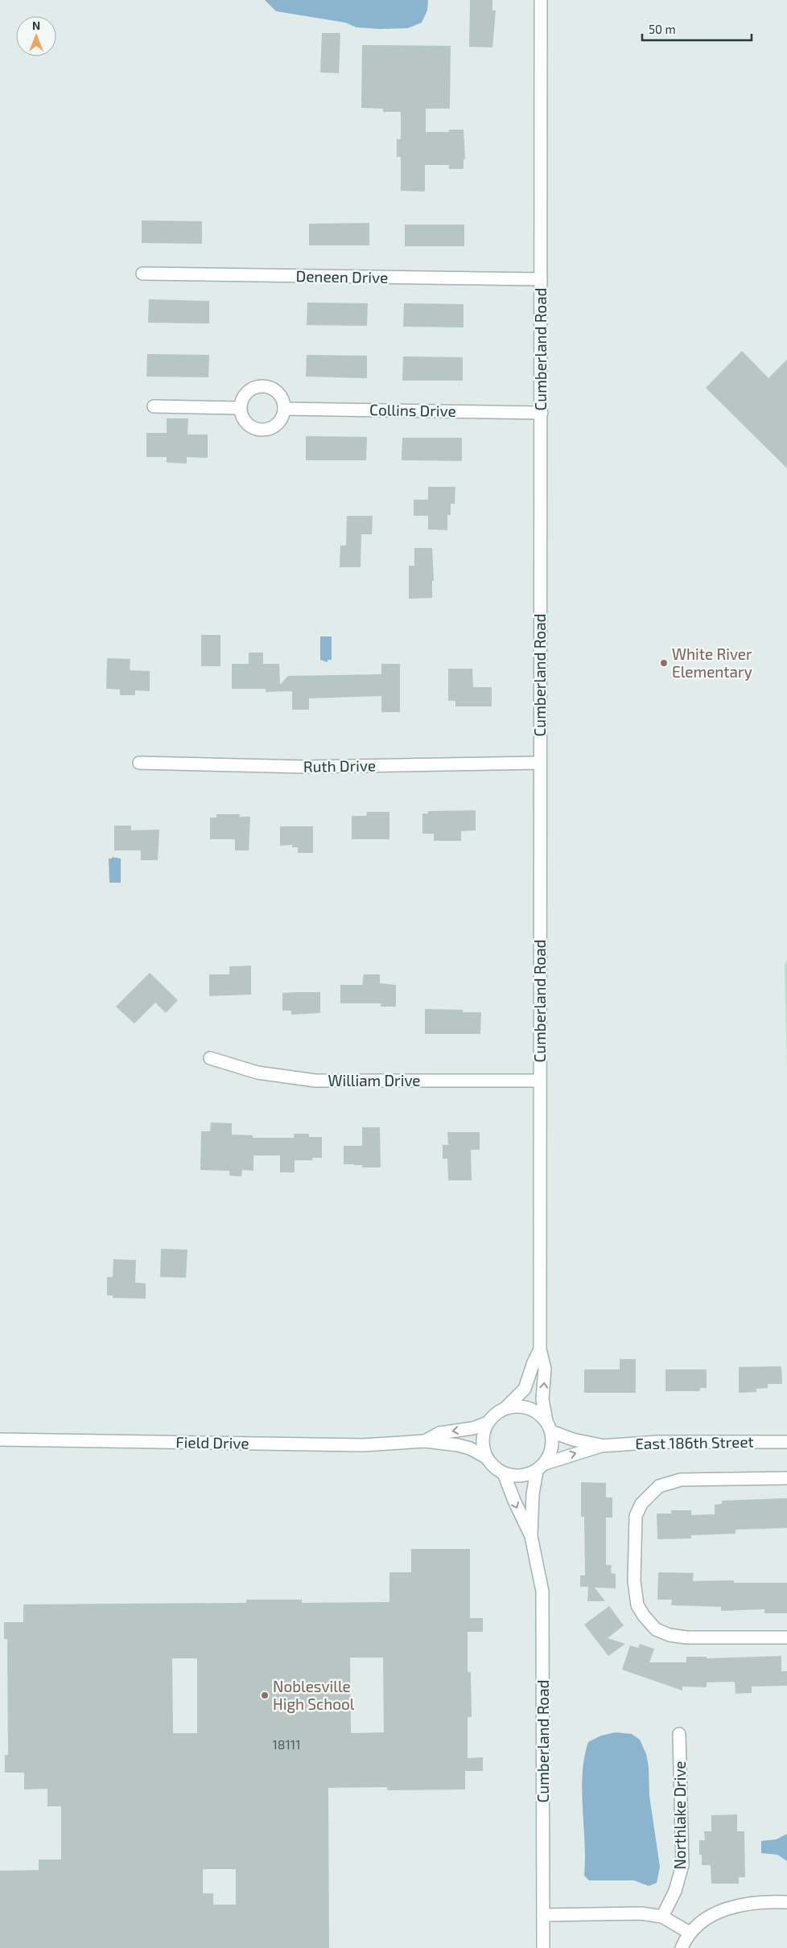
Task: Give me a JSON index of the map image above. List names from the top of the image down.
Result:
{
  "streets": {
    "street": [
      "Deneen Drive",
      "Cumberland Road",
      "Collins Drive",
      "Ruth Drive",
      "William Drive",
      "Field Drive",
      "East 186th Street",
      "Northlake Drive"
    ]
  },
  "crossings": [
    ["Deneen Drive", "Cumberland Road"],
    ["Cumberland Road", "Collins Drive"],
    ["Cumberland Road", "Ruth Drive"],
    ["Cumberland Road", "William Drive"],
    ["Cumberland Road", "East 186th Street"]
  ],
  "places": ["White River Elementary", "Noblesville High School"],
  "house_numbers": ["18111"],
  "scale_bar": "50 m",
  "north": "top"
}
